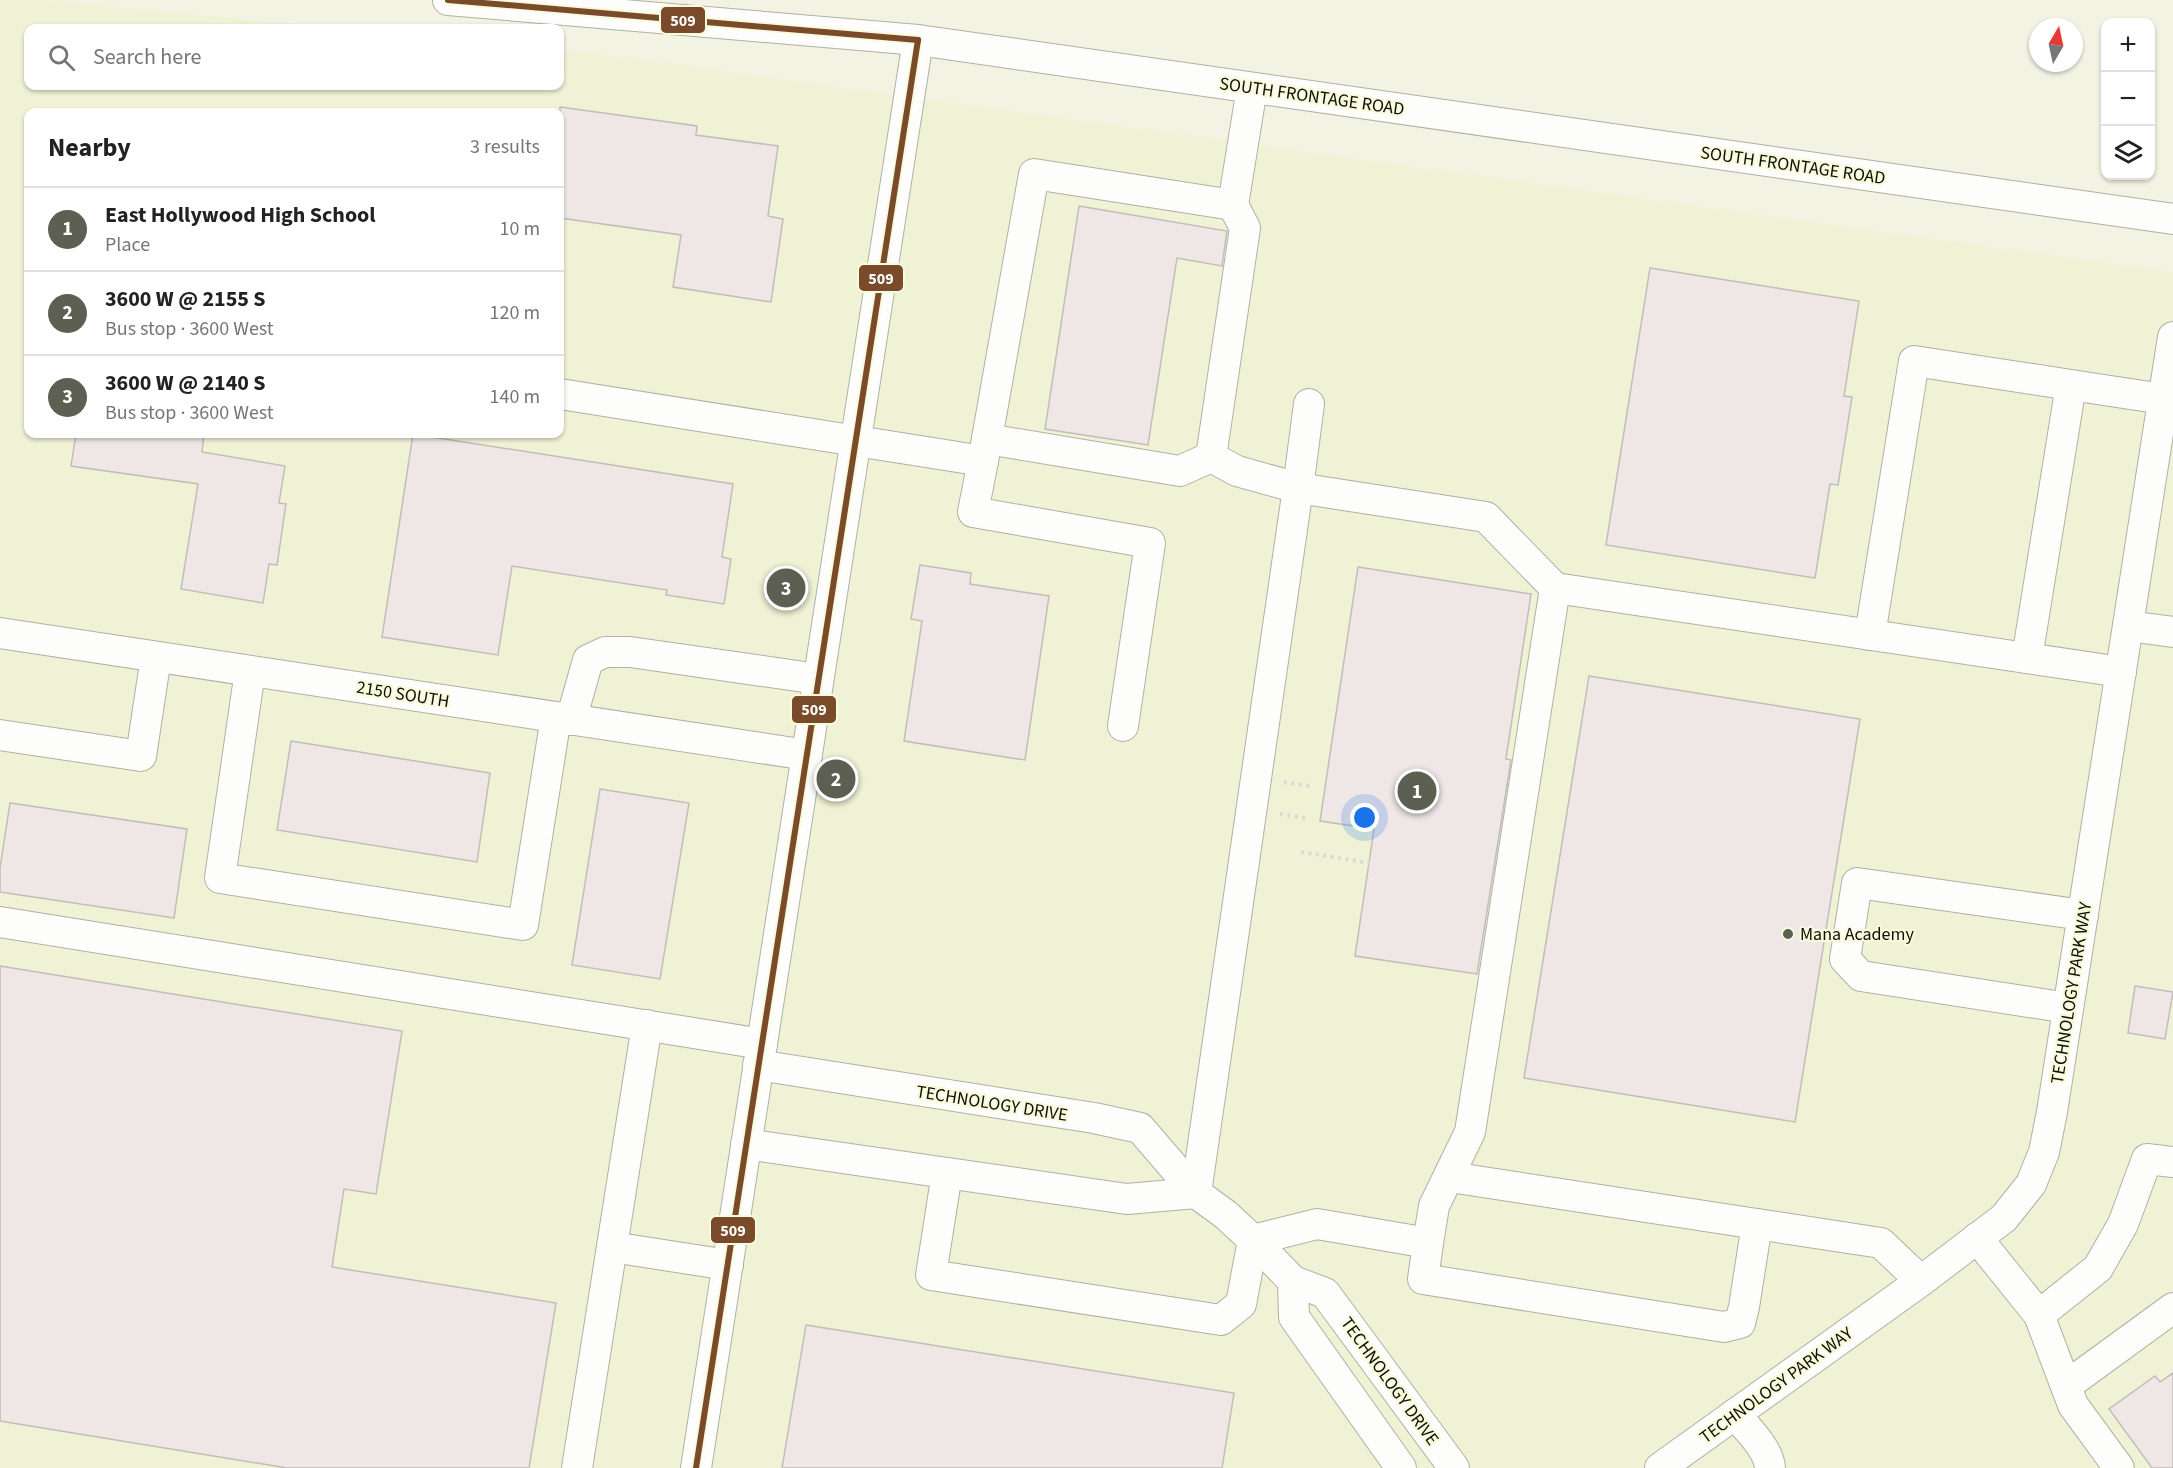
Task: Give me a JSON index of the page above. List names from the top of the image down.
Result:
{
  "streets": {
    "street": [
      "SOUTH FRONTAGE ROAD",
      "2150 SOUTH",
      "TECHNOLOGY PARK WAY",
      "TECHNOLOGY DRIVE"
    ]
  },
  "places": ["Mana Academy"],
  "lines": ["transit line 509"],
  "north": "top",
  "page": {
    "map_buttons": ["+", "−"],
    "search": "Search here",
    "heading": ["Nearby", "3 results"],
    "list": [
      {
        "mark": "1",
        "name": "East Hollywood High School",
        "note": "Place",
        "value": "10 m"
      },
      {
        "mark": "2",
        "name": "3600 W @ 2155 S",
        "note": "Bus stop · 3600 West",
        "value": "120 m"
      },
      {
        "mark": "3",
        "name": "3600 W @ 2140 S",
        "note": "Bus stop · 3600 West",
        "value": "140 m"
      }
    ],
    "pins": ["3", "2", "1"]
  }
}
